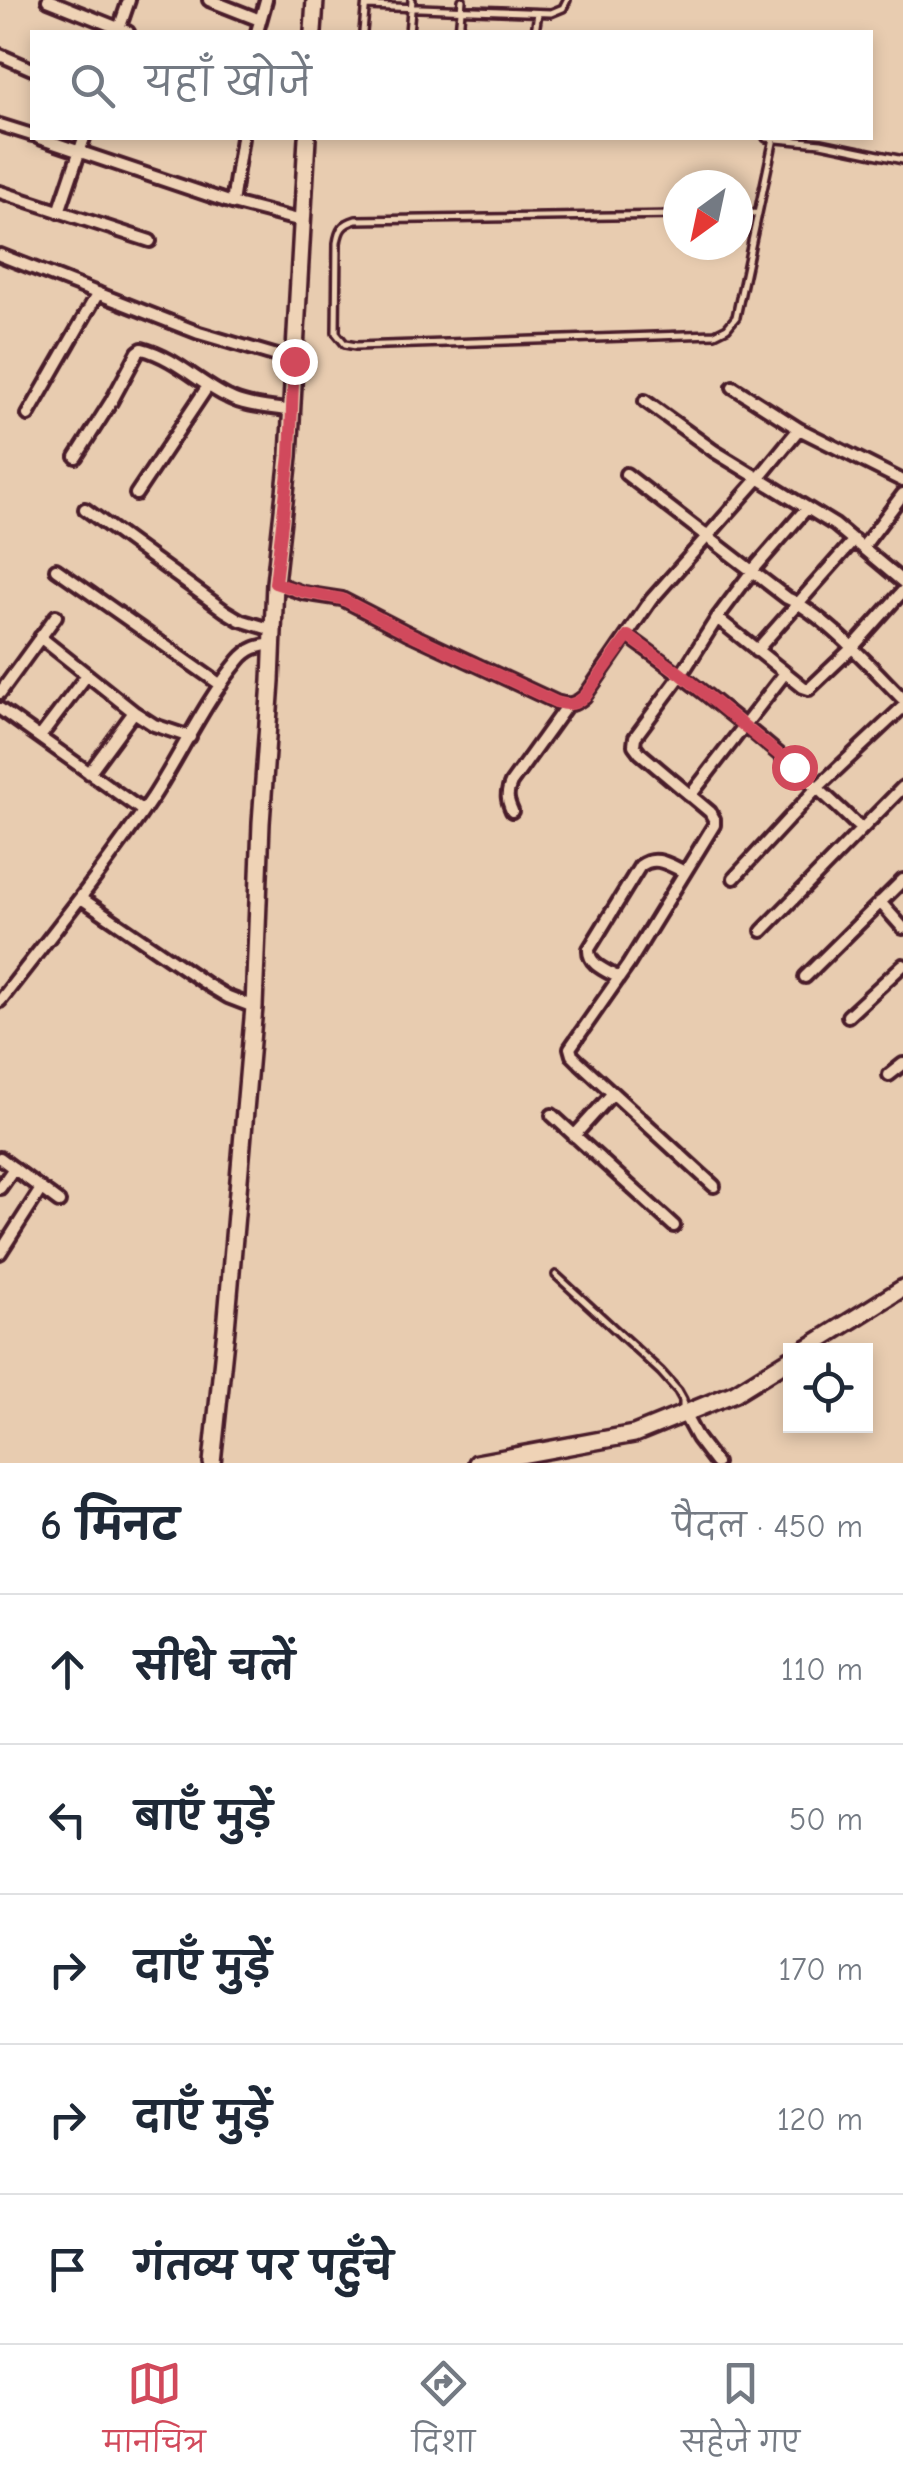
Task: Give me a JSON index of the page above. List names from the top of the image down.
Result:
{
  "north": "bottom left",
  "page": {
    "search": "यहाँ खोजें",
    "heading": ["6 मिनट", "पैदल · 450 m"],
    "list": [
      ["सीधे चलें", "110 m"],
      ["बाएँ मुड़ें", "50 m"],
      ["दाएँ मुड़ें", "170 m"],
      ["दाएँ मुड़ें", "120 m"],
      "गंतव्य पर पहुँचे"
    ],
    "nav": ["मानचित्र", "दिशा", "सहेजे गए"]
  }
}
